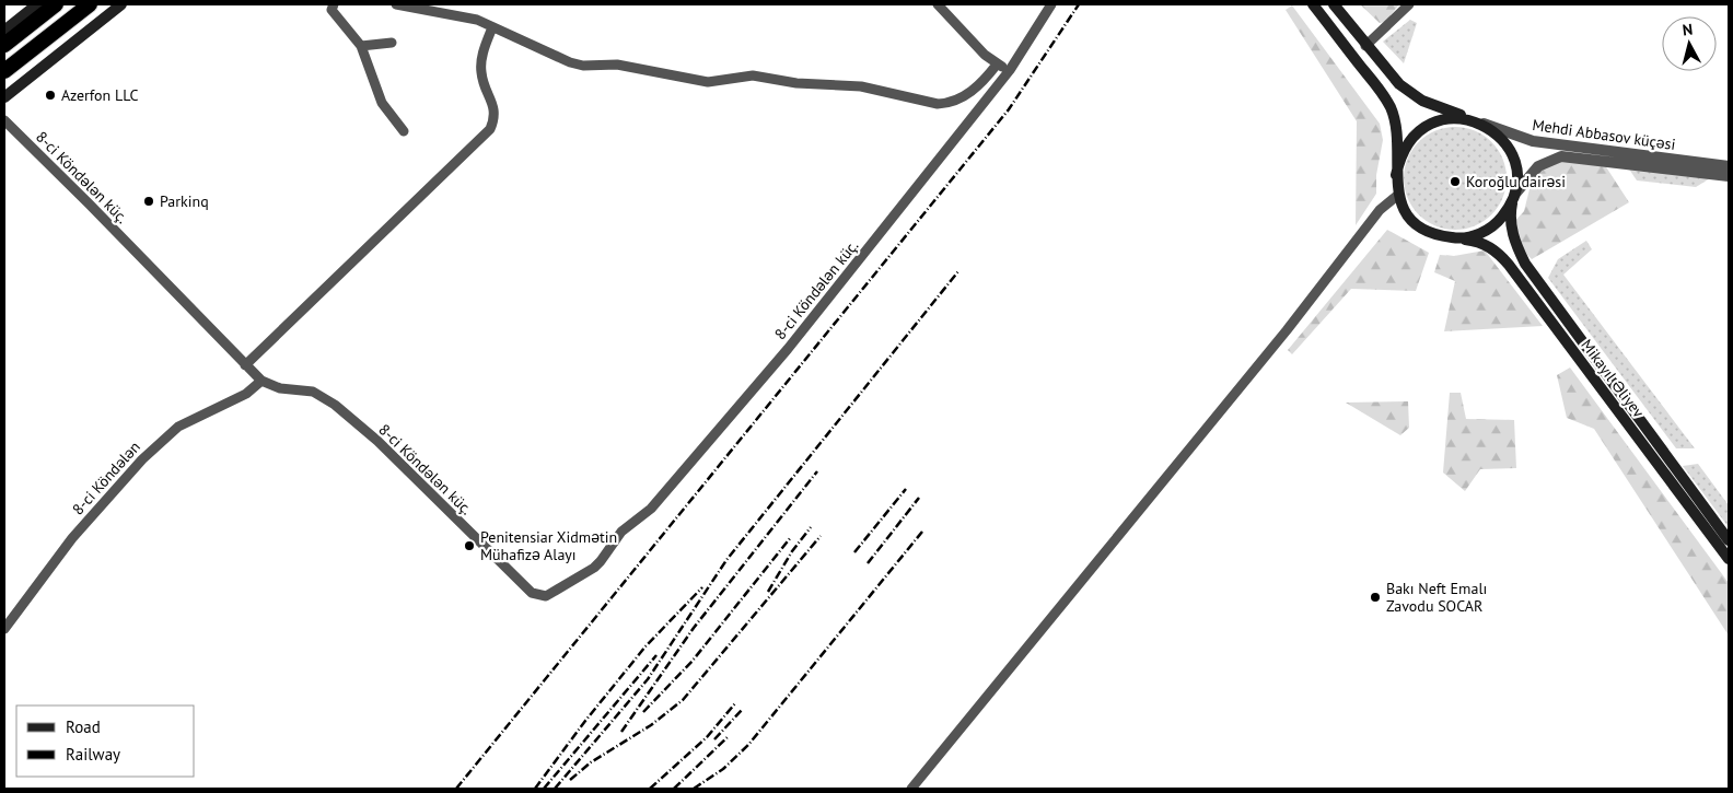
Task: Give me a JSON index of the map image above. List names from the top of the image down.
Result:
{
  "streets": {
    "main road": ["Mikayıl Əliyev"],
    "street": ["Mehdi Abbasov küçəsi", "8-ci Köndələn küç.", "8-ci Köndələn"]
  },
  "crossings": [
    ["Mehdi Abbasov küçəsi", "Mikayıl Əliyev"],
    ["8-ci Köndələn küç.", "8-ci Köndələn"]
  ],
  "places": [
    "Azerfon LLC",
    "Koroğlu dairəsi",
    "Parkinq",
    "Penitensiar Xidmətin Mühafizə Alayı",
    "Bakı Neft Emalı Zavodu SOCAR"
  ],
  "legend": ["Road", "Railway"],
  "north": "top"
}
